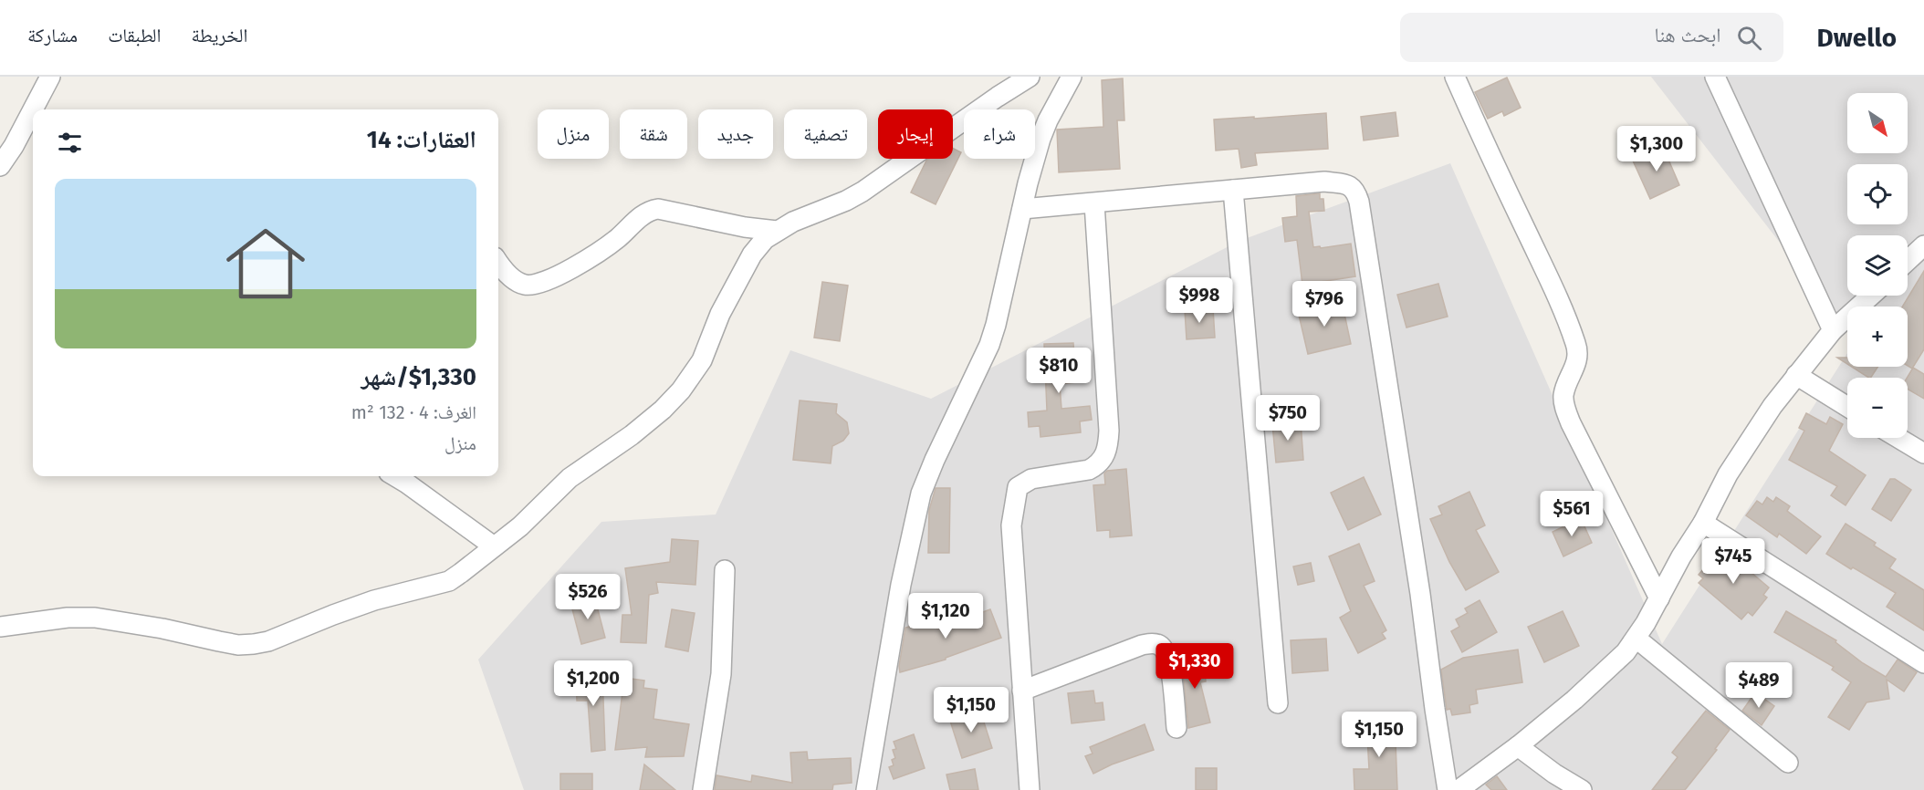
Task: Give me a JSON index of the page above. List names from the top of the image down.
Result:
{
  "north": "bottom right",
  "page": {
    "header": "Dwello",
    "search": "ابحث هنا",
    "nav": ["الخريطة", "الطبقات", "مشاركة"],
    "map_buttons": ["+", "−"],
    "chip": [
      "شراء",
      "إيجار",
      "تصفية",
      "جديد",
      "شقة",
      "منزل"
    ],
    "heading": "العقارات: 14",
    "price": [
      "$1,300",
      "$998",
      "$796",
      "$810",
      "$750",
      "$561",
      "$745",
      "$526",
      "$1,120",
      "$1,330",
      "$1,200",
      "$489",
      "$1,150",
      "$1,150"
    ],
    "list": [
      {
        "name": "$1,330/شهر",
        "note": "الغرف: 4 · 132 m² · منزل"
      }
    ]
  }
}
